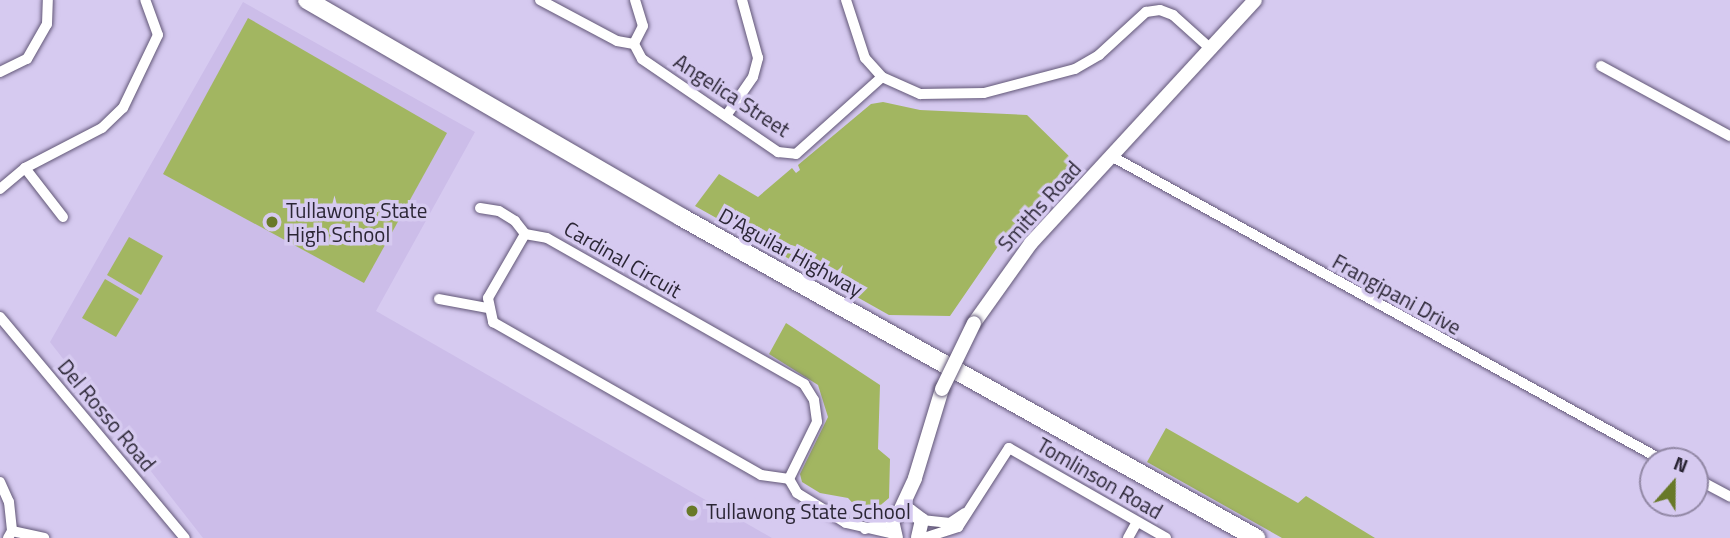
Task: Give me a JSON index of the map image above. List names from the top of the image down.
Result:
{
  "streets": {
    "highway": ["D'Aguilar Highway"],
    "main road": ["Smiths Road"],
    "street": [
      "Angelica Street",
      "Cardinal Circuit",
      "Frangipani Drive",
      "Del Rosso Road",
      "Tomlinson Road"
    ]
  },
  "crossings": [
    ["Smiths Road", "Frangipani Drive"]
  ],
  "places": ["Tullawong State High School", "Tullawong State School"],
  "north": "top"
}
